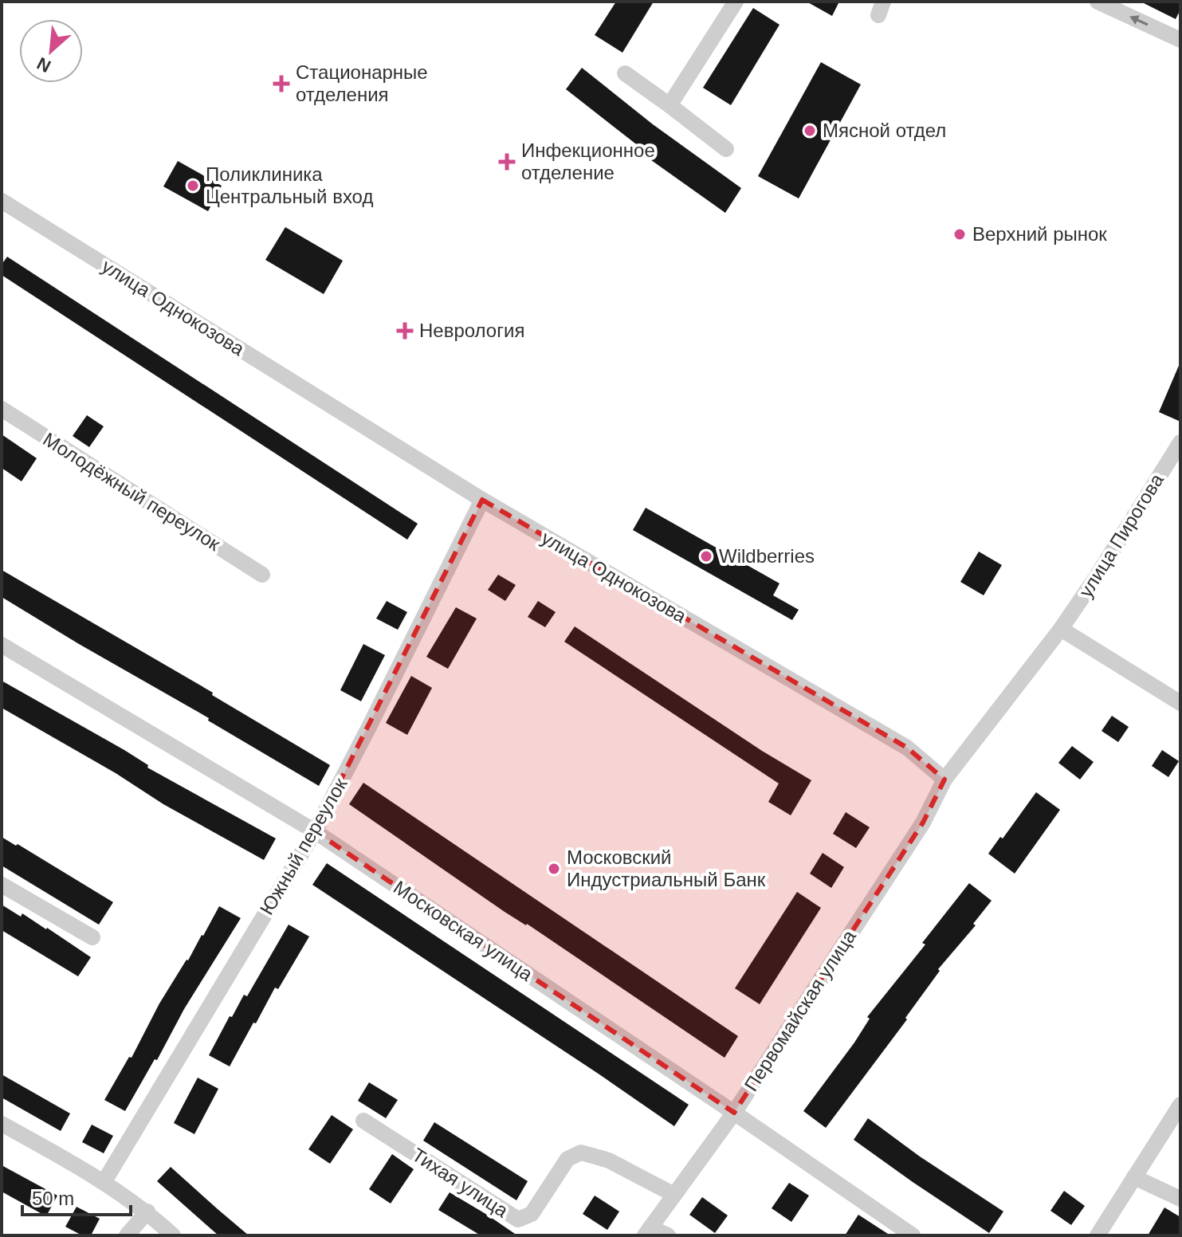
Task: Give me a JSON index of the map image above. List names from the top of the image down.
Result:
{
  "streets": {
    "street": [
      "улица Однокозова",
      "Молодёжный переулок",
      "улица Пирогова",
      "Южный переулок",
      "Московская улица",
      "Первомайская улица",
      "Тихая улица"
    ]
  },
  "crossings": [
    ["улица Однокозова", "Южный переулок"],
    ["улица Однокозова", "Первомайская улица"],
    ["Южный переулок", "Московская улица"],
    ["Московская улица", "Первомайская улица"],
    ["Первомайская улица", "Тихая улица"]
  ],
  "places": {
    "health": ["Стационарные отделения", "Инфекционное отделение", "Неврология"],
    "other": [
      "Мясной отдел",
      "Поликлиника Центральный вход",
      "Верхний рынок",
      "Wildberries",
      "Московский Индустриальный Банк"
    ]
  },
  "scale_bar": "50 m",
  "north": "bottom left"
}
